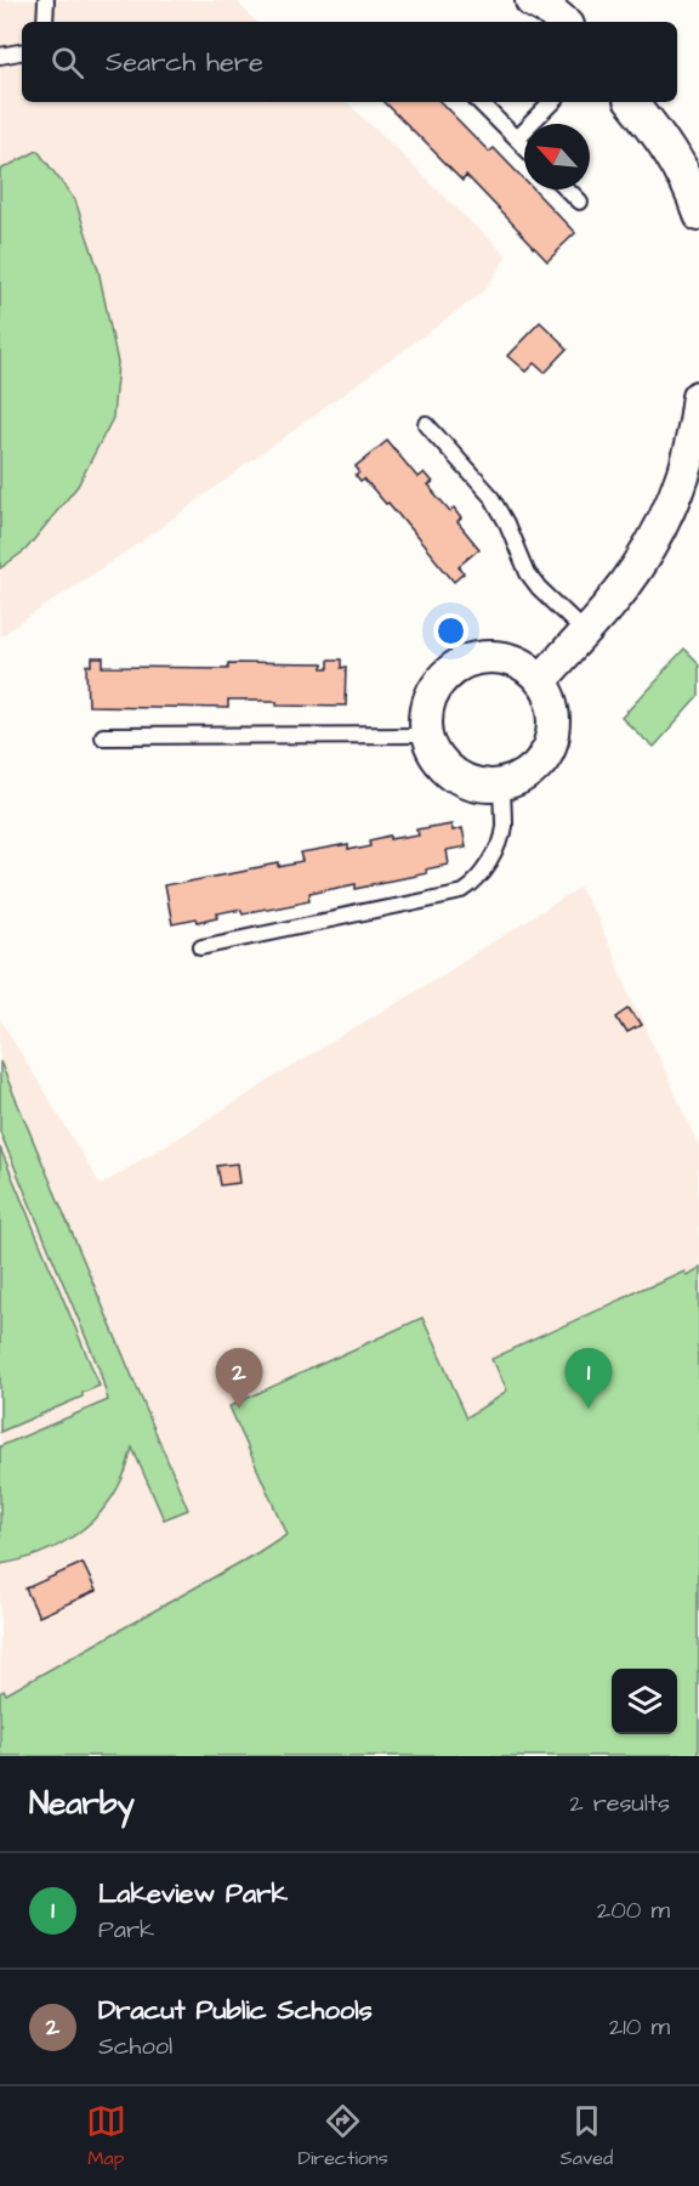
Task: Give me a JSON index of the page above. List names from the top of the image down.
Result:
{
  "north": "top left",
  "page": {
    "search": "Search here",
    "pins": ["1", "2"],
    "heading": ["Nearby", "2 results"],
    "list": [
      {
        "mark": "1",
        "name": "Lakeview Park",
        "note": "Park",
        "value": "200 m"
      },
      {
        "mark": "2",
        "name": "Dracut Public Schools",
        "note": "School",
        "value": "210 m"
      }
    ],
    "nav": ["Map", "Directions", "Saved"]
  }
}
